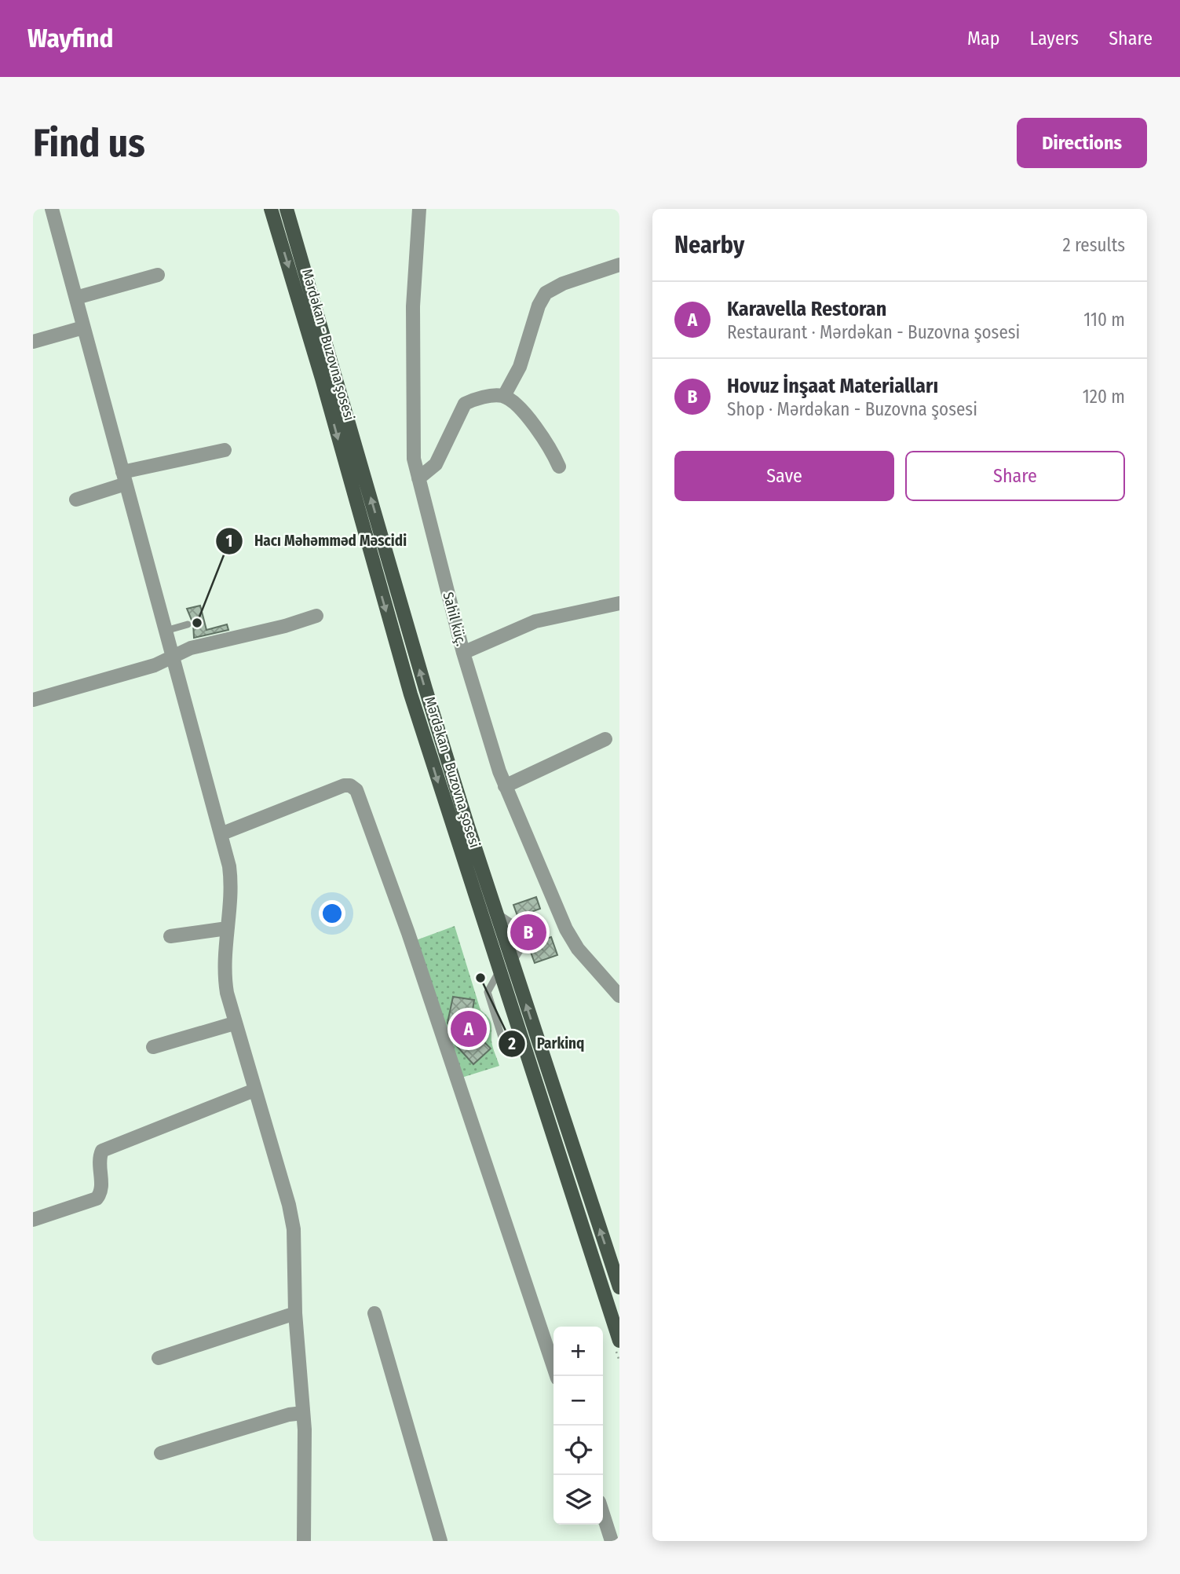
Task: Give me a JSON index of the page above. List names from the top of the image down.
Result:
{
  "streets": {
    "main road": ["Mərdəkan - Buzovna şosesi"],
    "street": ["Sahil küç."]
  },
  "places": ["Hacı Məhəmməd Məscidi", "Parkinq"],
  "page": {
    "header": "Wayfind",
    "nav": ["Map", "Layers", "Share"],
    "buttons": [
      "Directions",
      ["Save", "Share"]
    ],
    "title": "Find us",
    "heading": ["Nearby", "2 results"],
    "list": [
      {
        "mark": "A",
        "name": "Karavella Restoran",
        "note": "Restaurant · Mərdəkan - Buzovna şosesi",
        "value": "110 m"
      },
      {
        "mark": "B",
        "name": "Hovuz İnşaat Materialları",
        "note": "Shop · Mərdəkan - Buzovna şosesi",
        "value": "120 m"
      }
    ],
    "pins": ["B", "A"],
    "map_buttons": ["+", "−"]
  }
}
